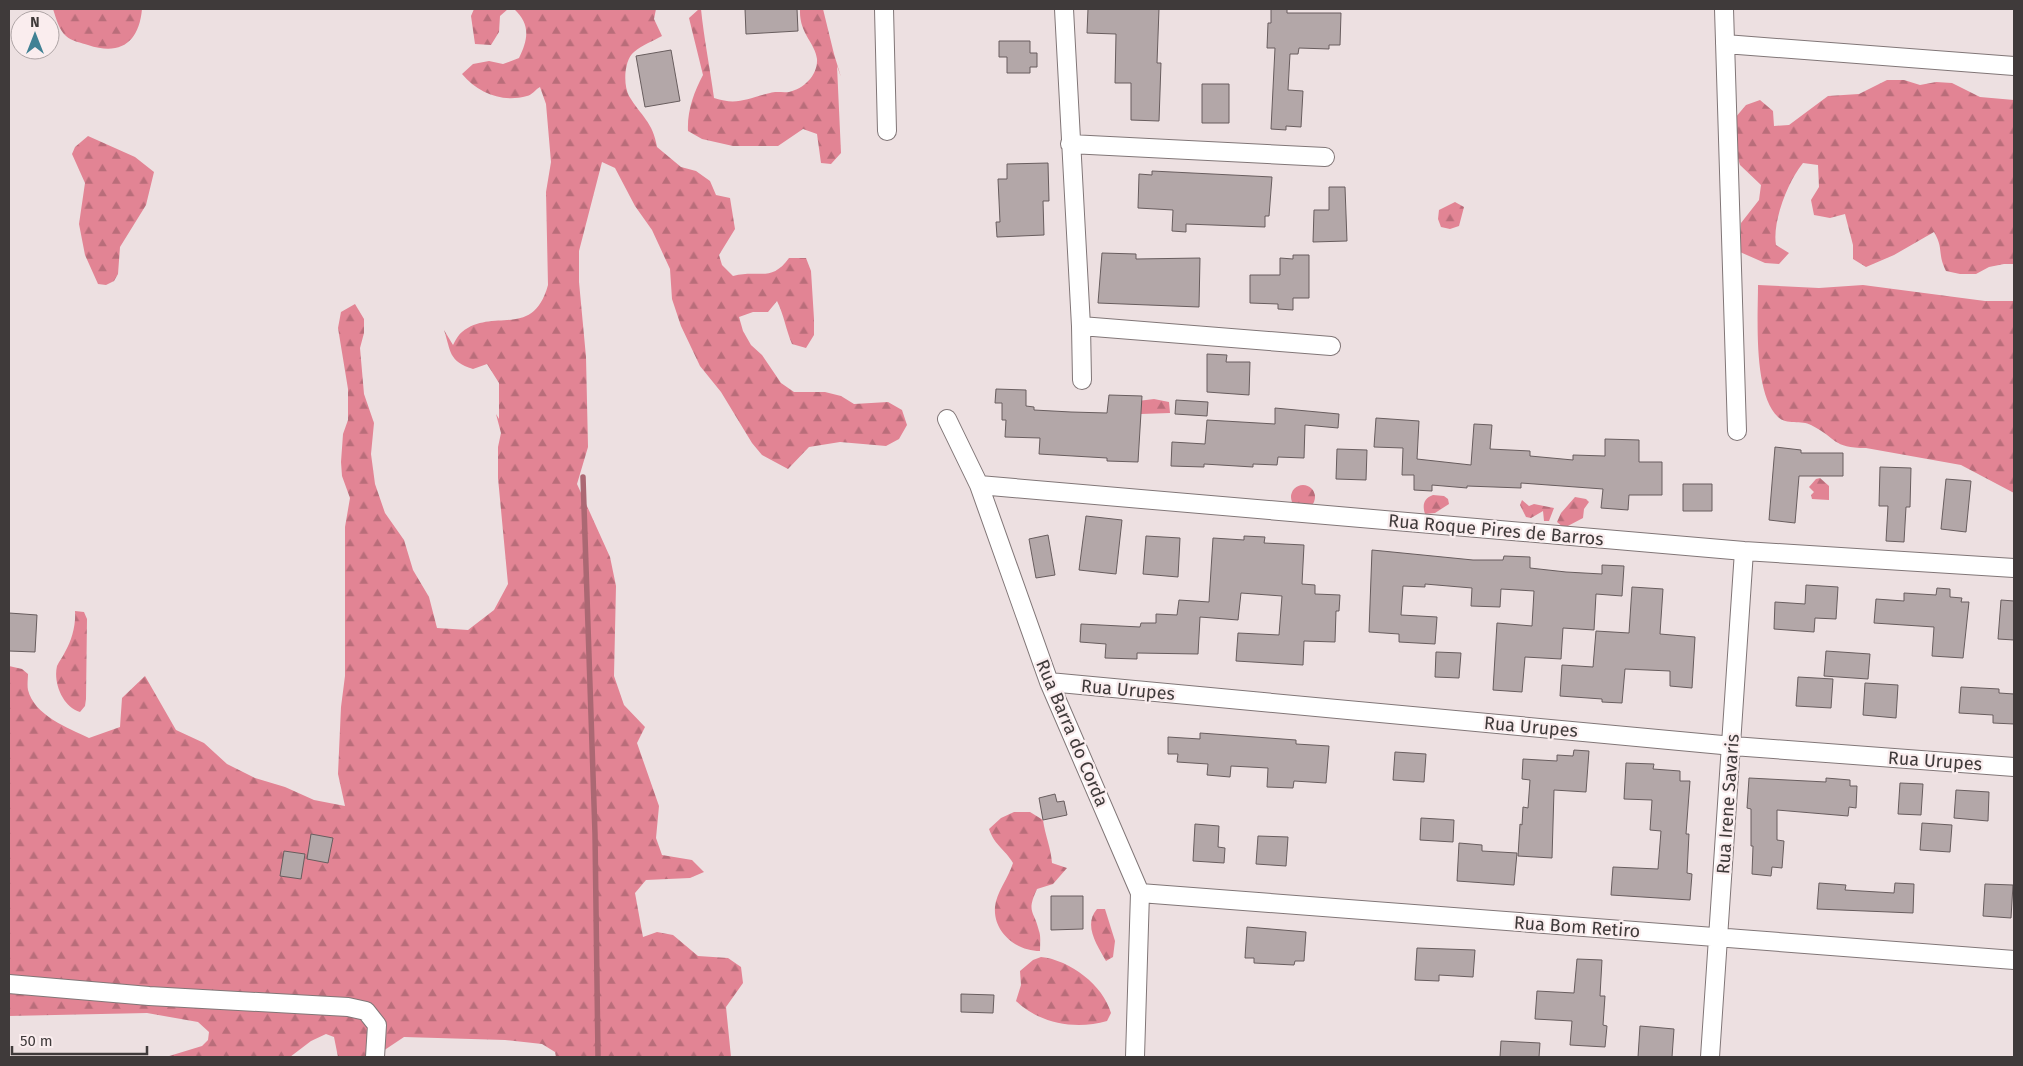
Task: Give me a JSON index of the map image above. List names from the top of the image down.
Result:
{
  "streets": {
    "street": [
      "Rua Roque Pires de Barros",
      "Rua Urupes",
      "Rua Barra do Corda",
      "Rua Irene Savaris",
      "Rua Bom Retiro"
    ]
  },
  "crossings": [
    ["Rua Roque Pires de Barros", "Rua Barra do Corda"],
    ["Rua Roque Pires de Barros", "Rua Irene Savaris"],
    ["Rua Urupes", "Rua Barra do Corda"],
    ["Rua Urupes", "Rua Irene Savaris"],
    ["Rua Barra do Corda", "Rua Bom Retiro"],
    ["Rua Irene Savaris", "Rua Bom Retiro"]
  ],
  "scale_bar": "50 m",
  "north": "top"
}
